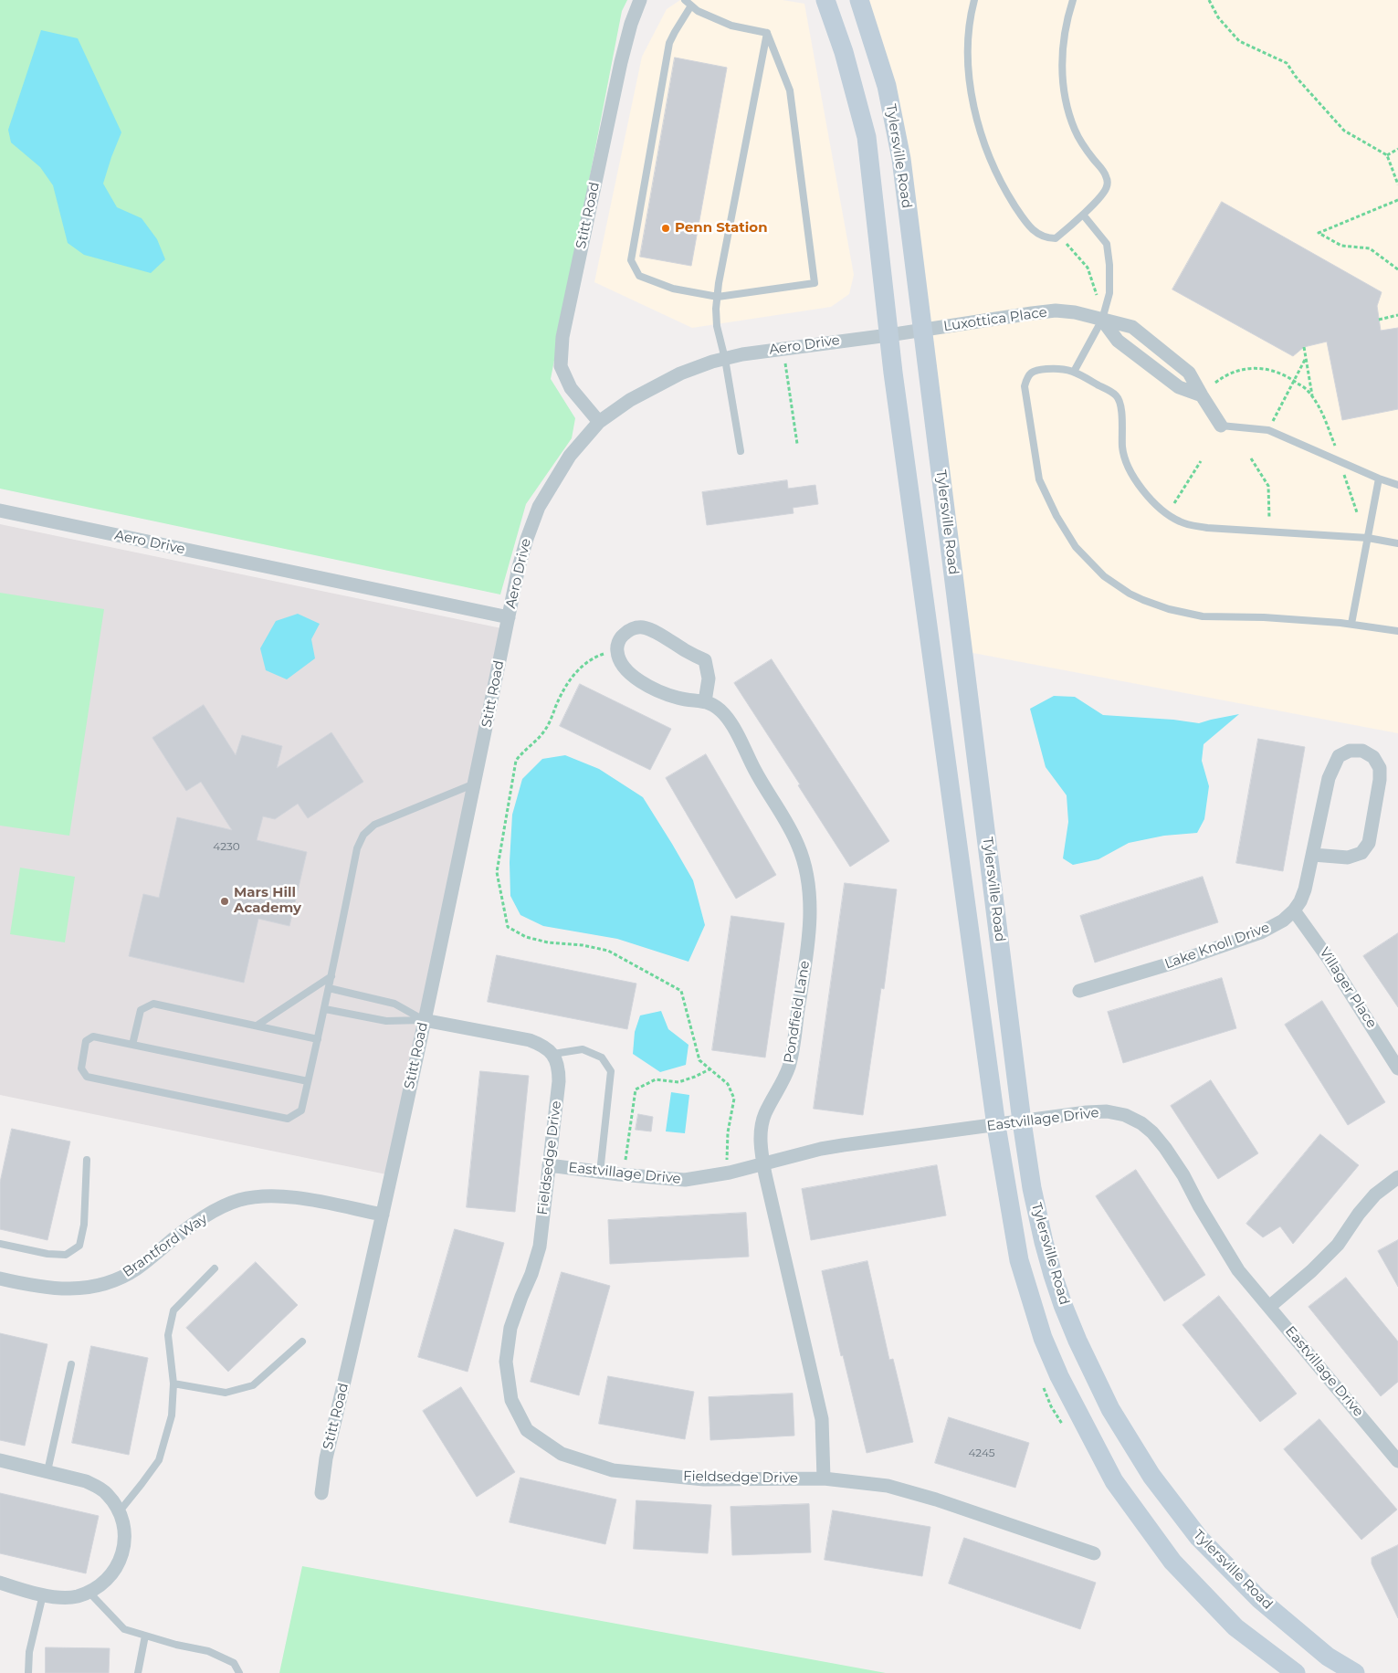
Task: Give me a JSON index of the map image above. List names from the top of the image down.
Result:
{
  "streets": {
    "main road": ["Tylersville Road"],
    "street": [
      "Stitt Road",
      "Luxottica Place",
      "Aero Drive",
      "Lake Knoll Drive",
      "Villager Place",
      "Pondfield Lane",
      "Eastvillage Drive",
      "Fieldsedge Drive",
      "Brantford Way"
    ]
  },
  "crossings": [
    ["Tylersville Road", "Luxottica Place"],
    ["Tylersville Road", "Aero Drive"],
    ["Tylersville Road", "Eastvillage Drive"],
    ["Stitt Road", "Aero Drive"],
    ["Stitt Road", "Brantford Way"],
    ["Luxottica Place", "Aero Drive"],
    ["Lake Knoll Drive", "Villager Place"],
    ["Pondfield Lane", "Eastvillage Drive"],
    ["Pondfield Lane", "Fieldsedge Drive"],
    ["Eastvillage Drive", "Fieldsedge Drive"]
  ],
  "places": ["Penn Station", "Mars Hill Academy"],
  "house_numbers": ["4230", "4245"]
}
